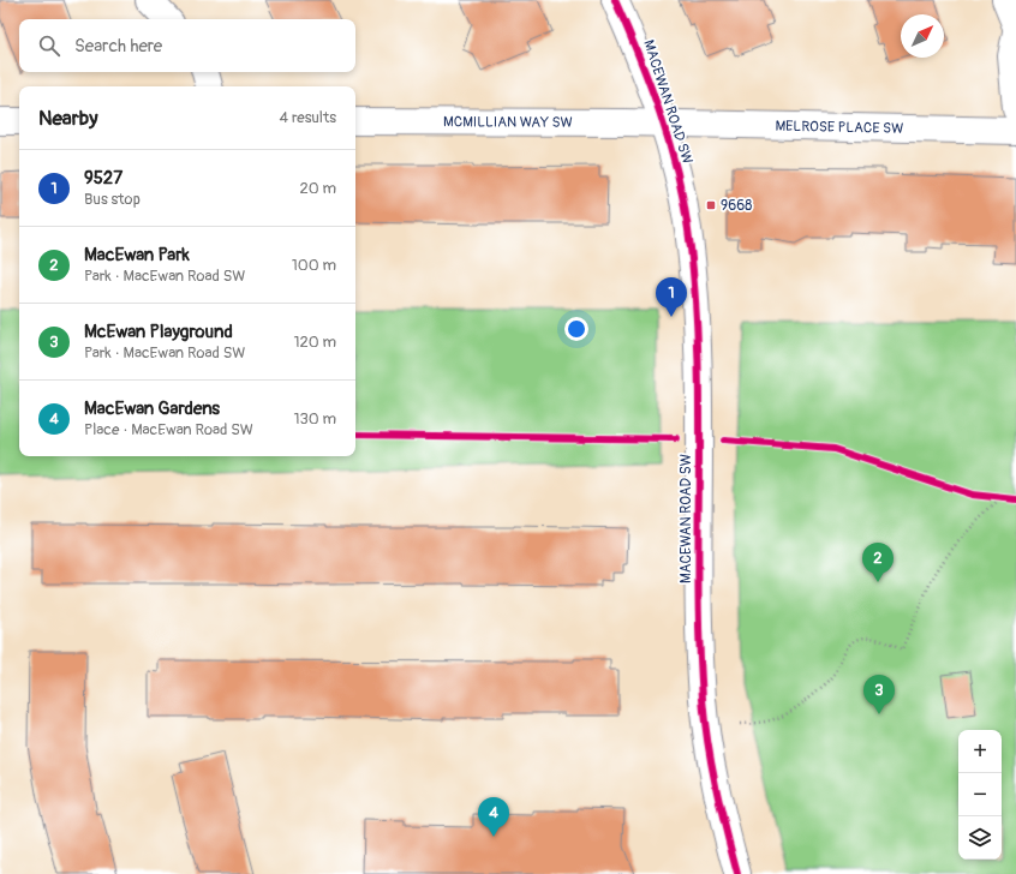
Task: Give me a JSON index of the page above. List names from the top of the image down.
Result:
{
  "streets": {
    "street": ["MACEWAN ROAD SW", "MCMILLIAN WAY SW", "MELROSE PLACE SW"]
  },
  "crossings": [
    ["MACEWAN ROAD SW", "MCMILLIAN WAY SW"],
    ["MACEWAN ROAD SW", "MELROSE PLACE SW"],
    ["MCMILLIAN WAY SW", "MELROSE PLACE SW"]
  ],
  "places": {
    "transit": ["9668"]
  },
  "north": "top right",
  "page": {
    "search": "Search here",
    "heading": ["Nearby", "4 results"],
    "list": [
      {
        "mark": "1",
        "name": "9527",
        "note": "Bus stop",
        "value": "20 m"
      },
      {
        "mark": "2",
        "name": "MacEwan Park",
        "note": "Park · MacEwan Road SW",
        "value": "100 m"
      },
      {
        "mark": "3",
        "name": "McEwan Playground",
        "note": "Park · MacEwan Road SW",
        "value": "120 m"
      },
      {
        "mark": "4",
        "name": "MacEwan Gardens",
        "note": "Place · MacEwan Road SW",
        "value": "130 m"
      }
    ],
    "pins": [
      "1",
      "2",
      "3",
      "4"
    ],
    "map_buttons": ["+", "−"]
  }
}
